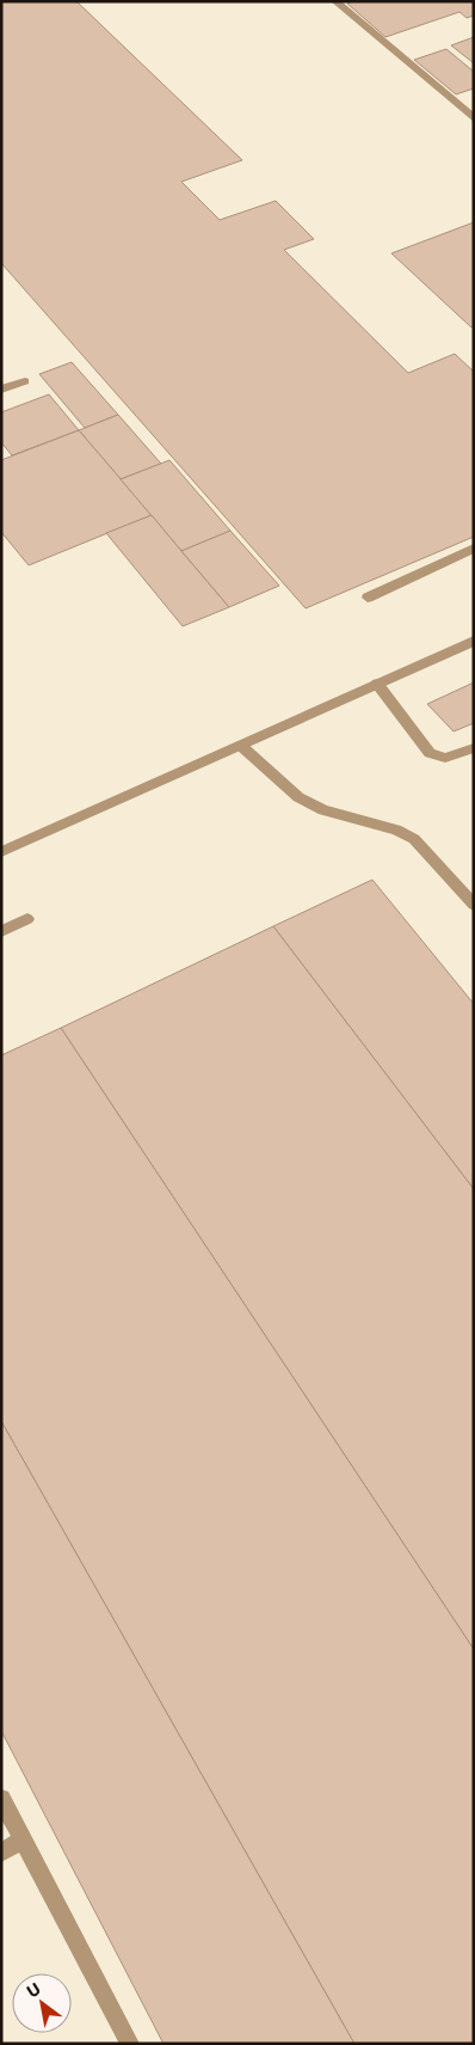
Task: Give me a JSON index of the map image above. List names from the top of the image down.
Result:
{
  "north": "top left"
}
